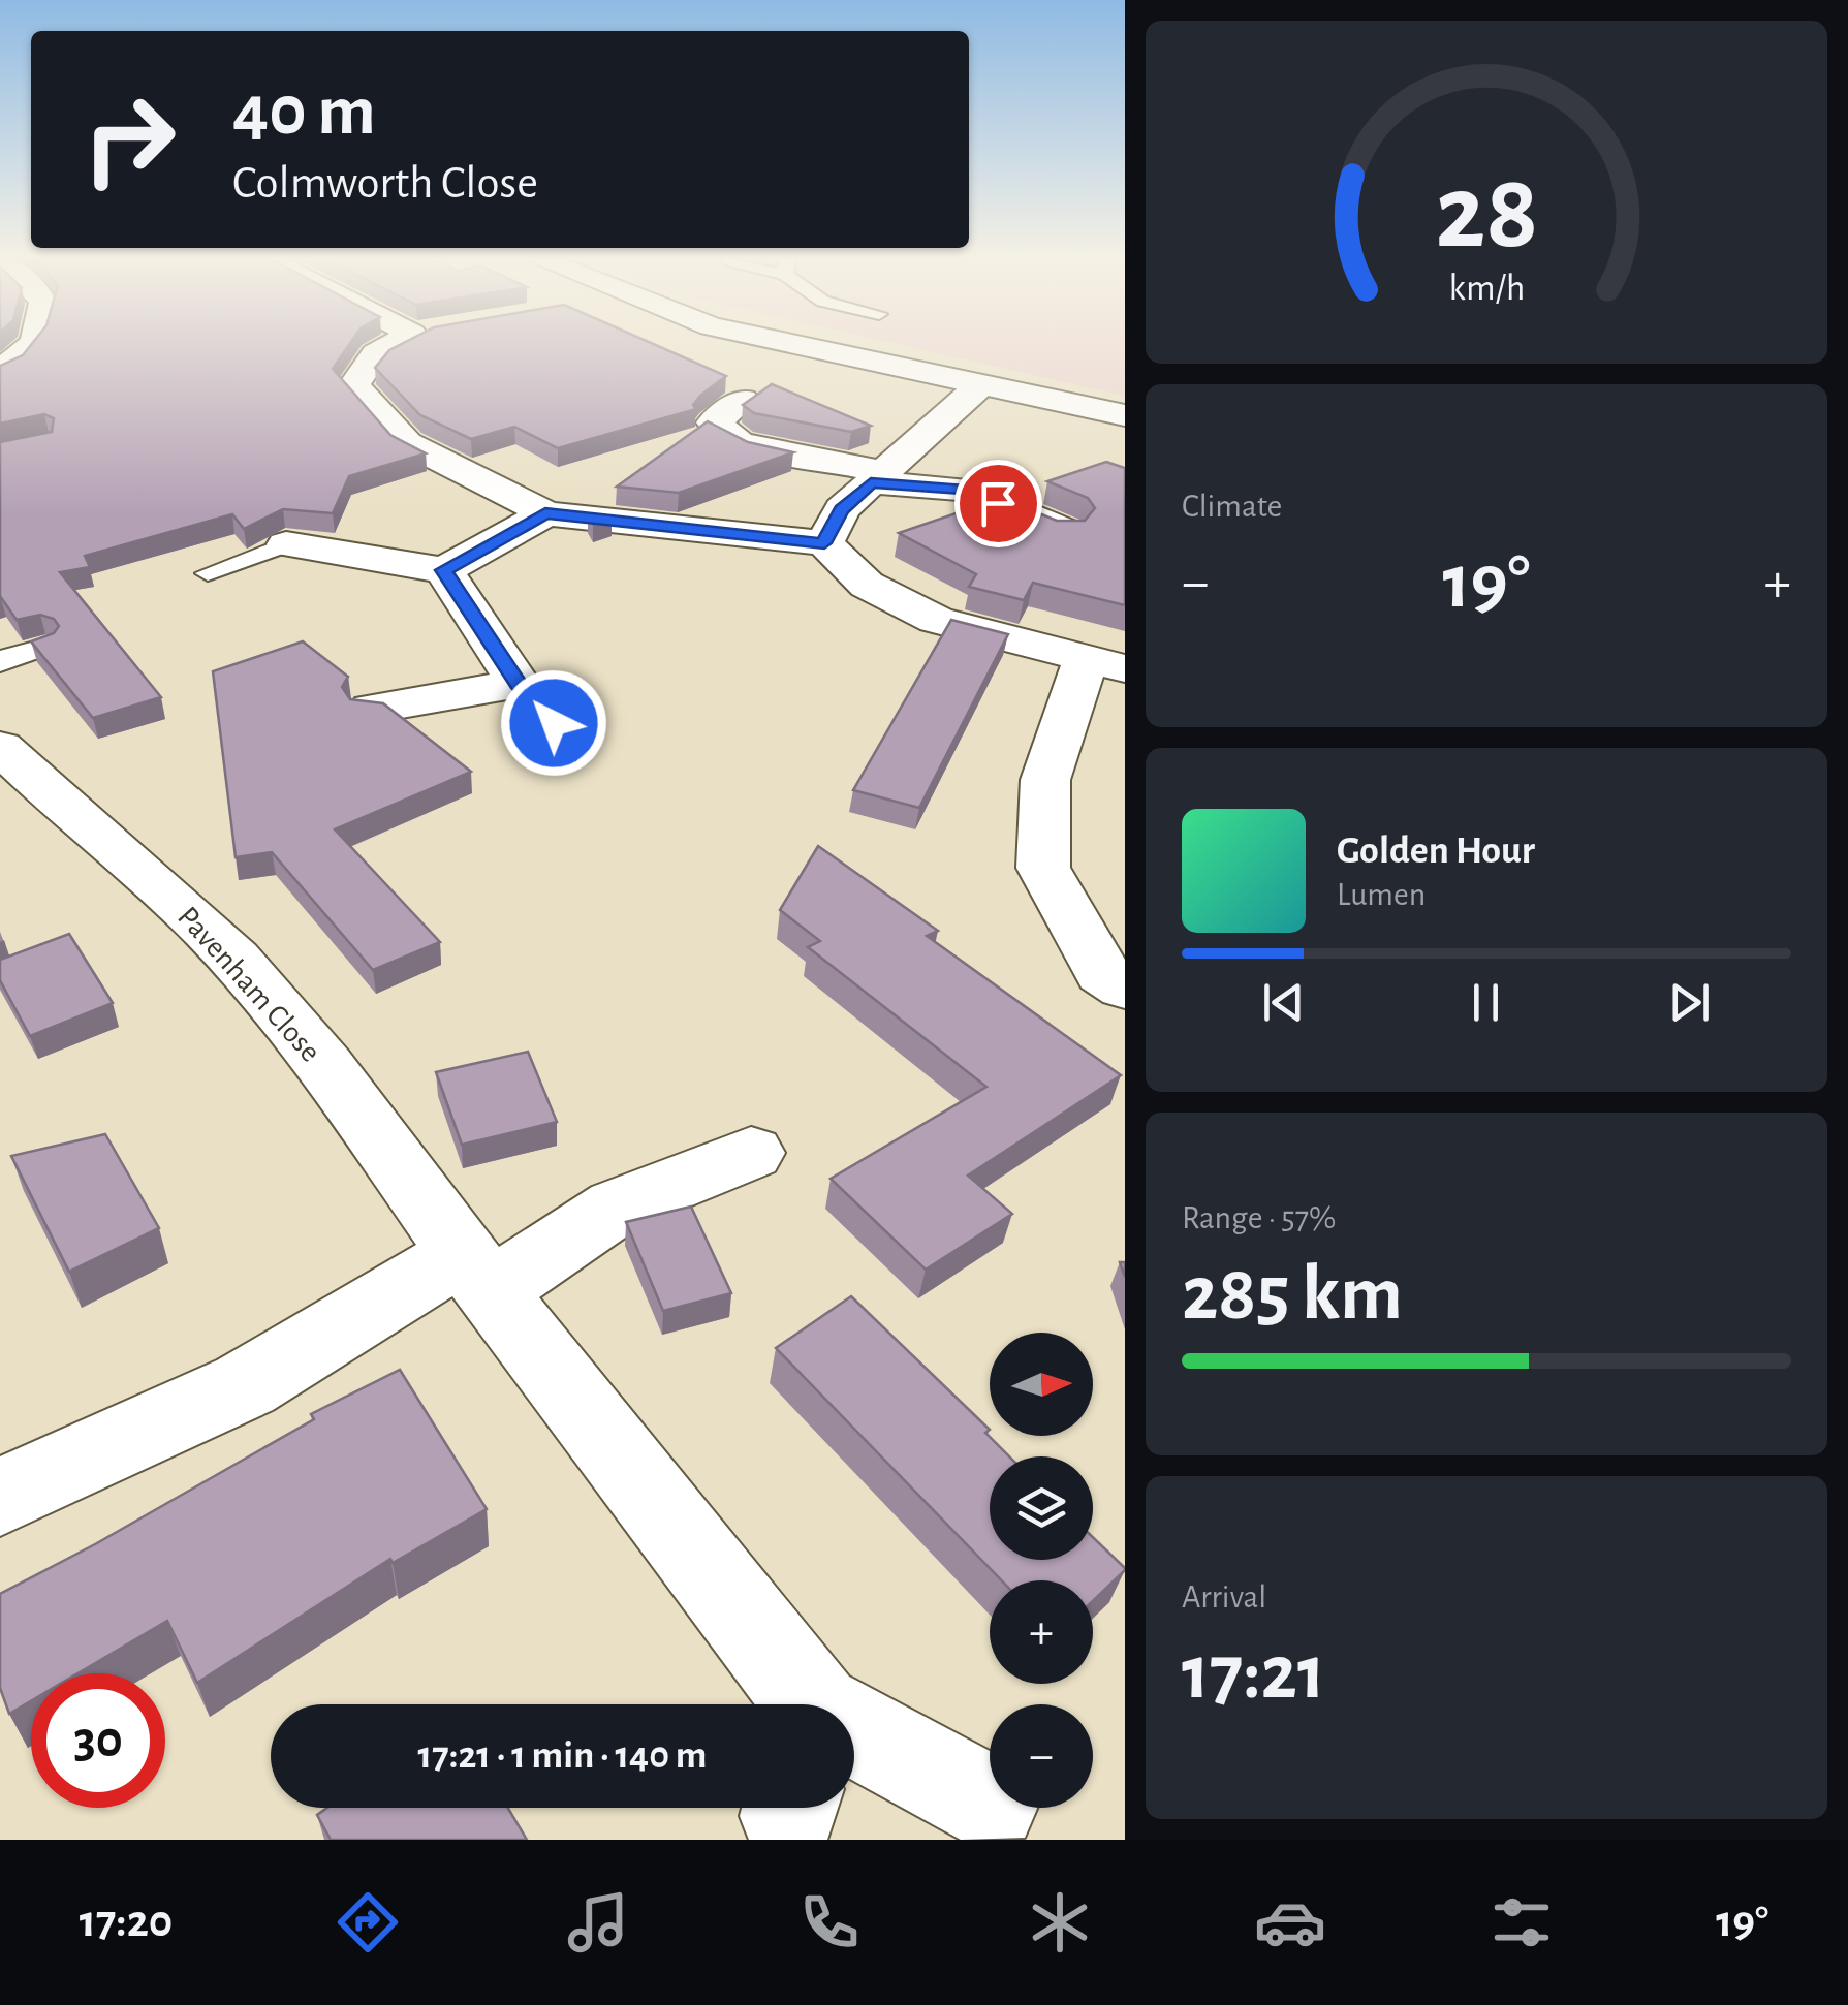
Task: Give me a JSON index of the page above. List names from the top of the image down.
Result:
{
  "streets": {
    "street": ["Pavenham Close"]
  },
  "north": "right",
  "page": {
    "turn": ["40 m", "Colmworth Close"],
    "tile": [
      "Climate",
      ["Range · 57%", "285 km"],
      ["Arrival", "17:21"]
    ],
    "heat": ["−", "19°", "+"],
    "song": ["Golden Hour", "Lumen"],
    "map_buttons": ["+", "−"],
    "limit": "30",
    "trip": "17:21 · 1 min · 140 m",
    "tabs": ["17:20", "19°"],
    "gauge": ["28", "km/h"]
  }
}
